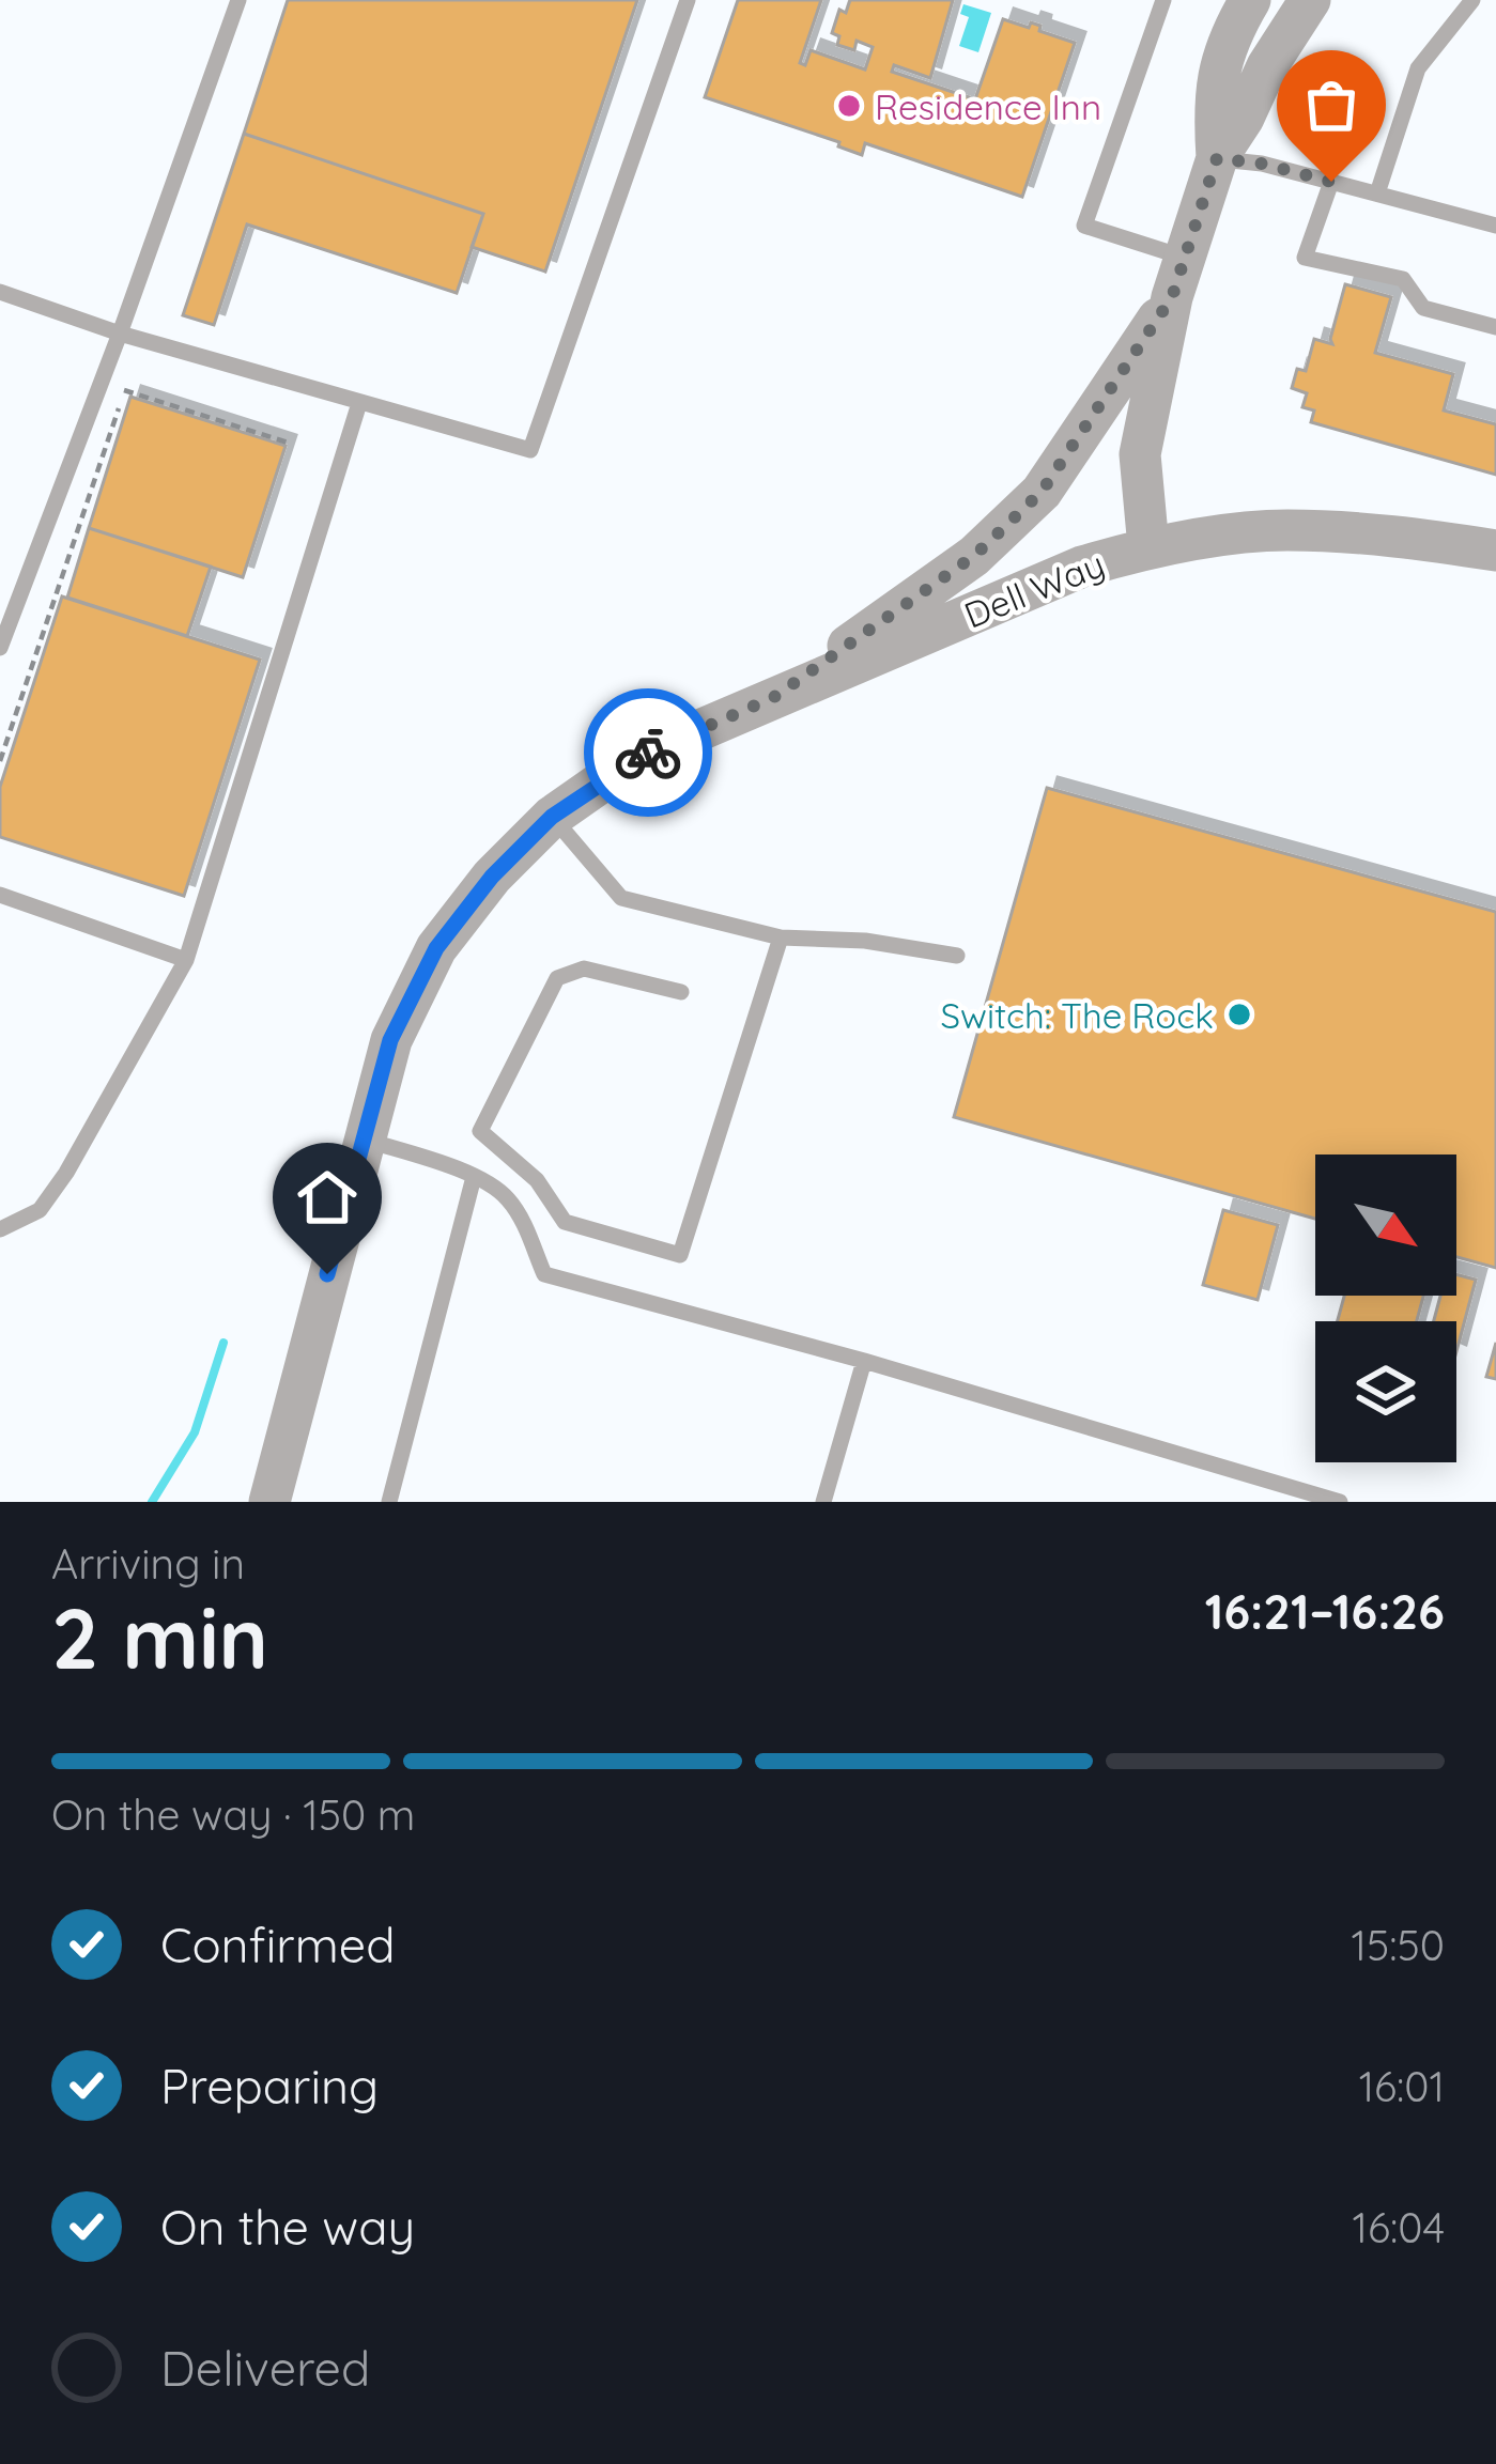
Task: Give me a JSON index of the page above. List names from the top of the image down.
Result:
{
  "streets": {
    "street": ["Dell Way"]
  },
  "places": ["Residence Inn", "Switch: The Rock"],
  "north": "bottom right",
  "page": {
    "heading": ["2 min", "Arriving in", "16:21–16:26"],
    "bar": "On the way · 150 m",
    "list": [
      ["Confirmed", "15:50"],
      ["Preparing", "16:01"],
      ["On the way", "16:04"],
      "Delivered"
    ]
  }
}
